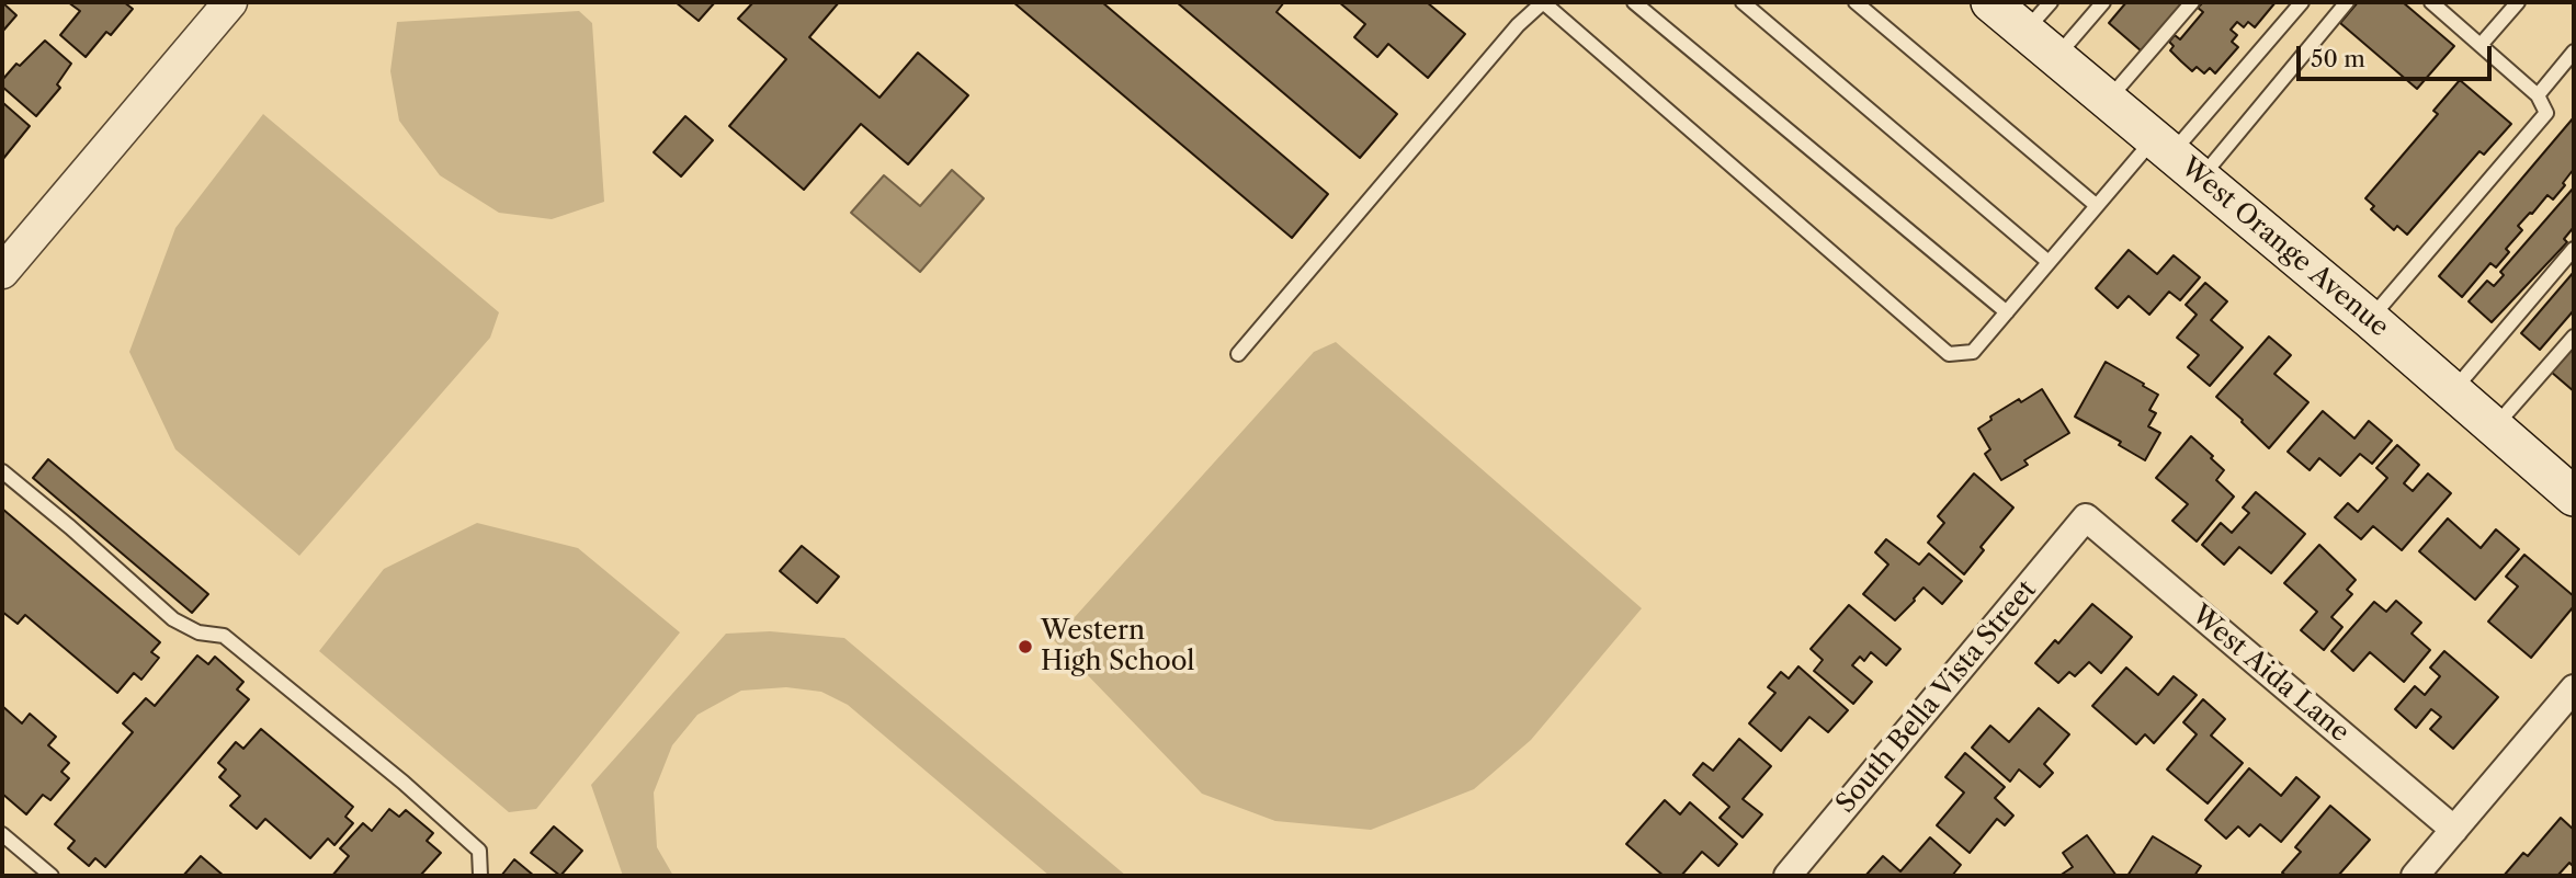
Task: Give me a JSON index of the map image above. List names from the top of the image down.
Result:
{
  "streets": {
    "main road": ["West Orange Avenue"],
    "street": ["West Aida Lane", "South Bella Vista Street"]
  },
  "crossings": [
    ["West Aida Lane", "South Bella Vista Street"]
  ],
  "places": ["Western High School"],
  "scale_bar": "50 m"
}
